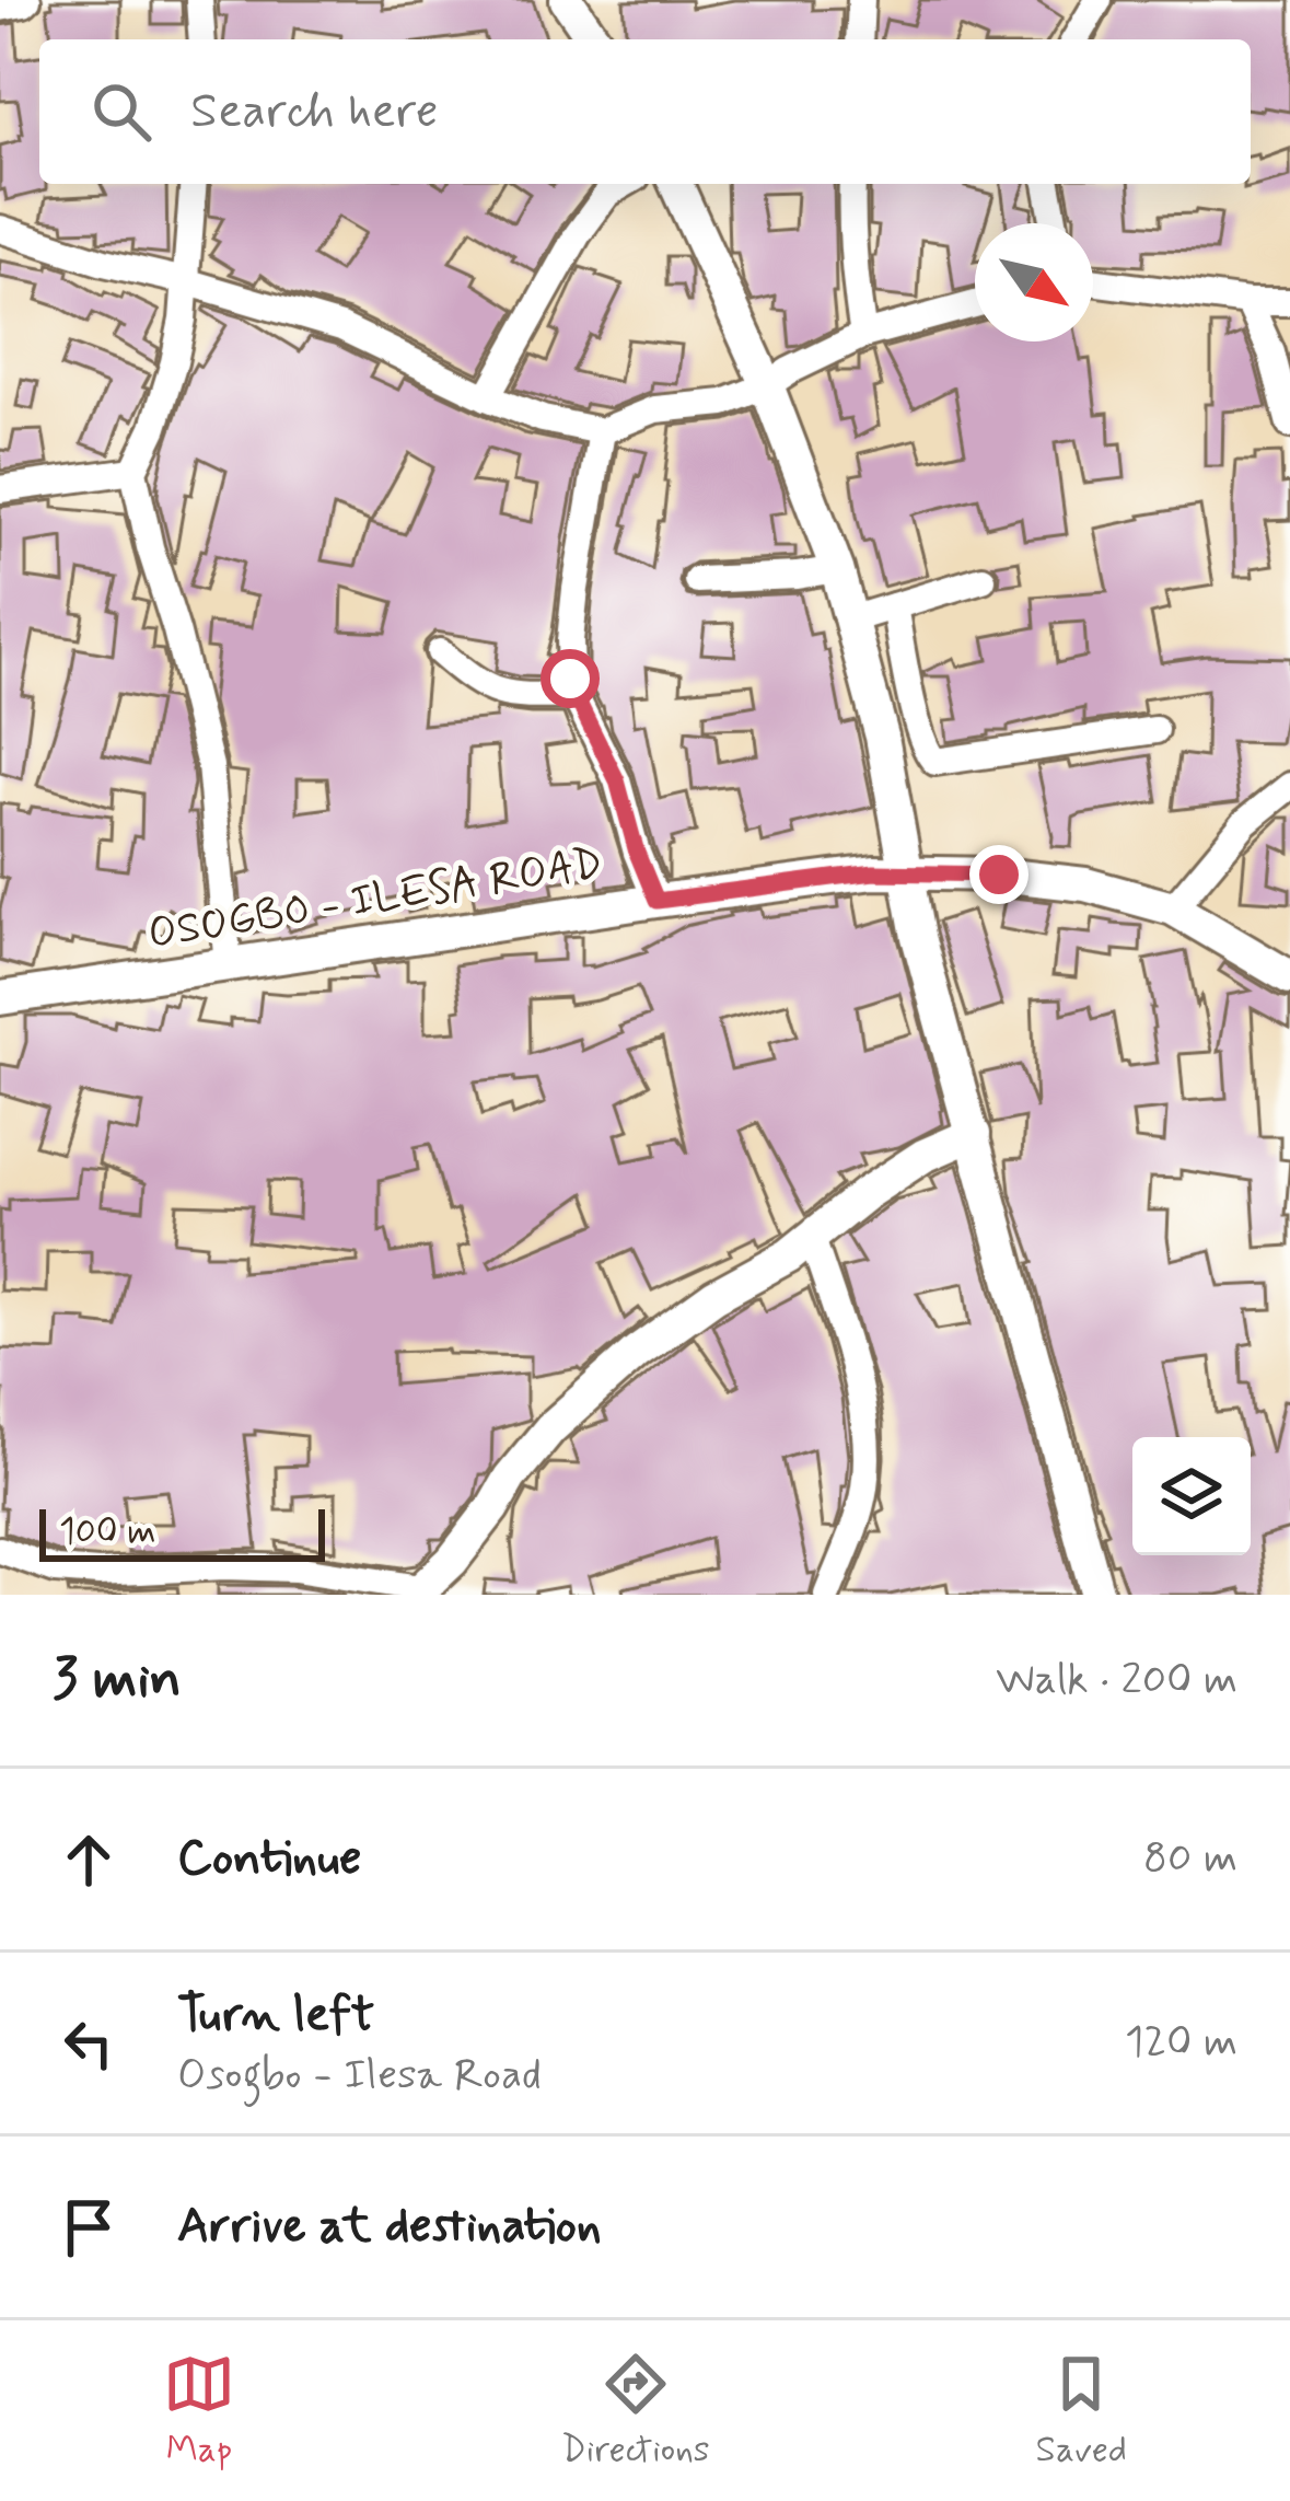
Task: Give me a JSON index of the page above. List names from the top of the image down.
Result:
{
  "streets": {
    "main road": ["OSOGBO - ILESA ROAD"]
  },
  "scale_bar": "100 m",
  "north": "bottom right",
  "page": {
    "search": "Search here",
    "scale": "100 m",
    "heading": ["3 min", "Walk · 200 m"],
    "list": [
      ["Continue", "80 m"],
      ["Turn left", "Osogbo - Ilesa Road", "120 m"],
      "Arrive at destination"
    ],
    "nav": ["Map", "Directions", "Saved"]
  }
}
